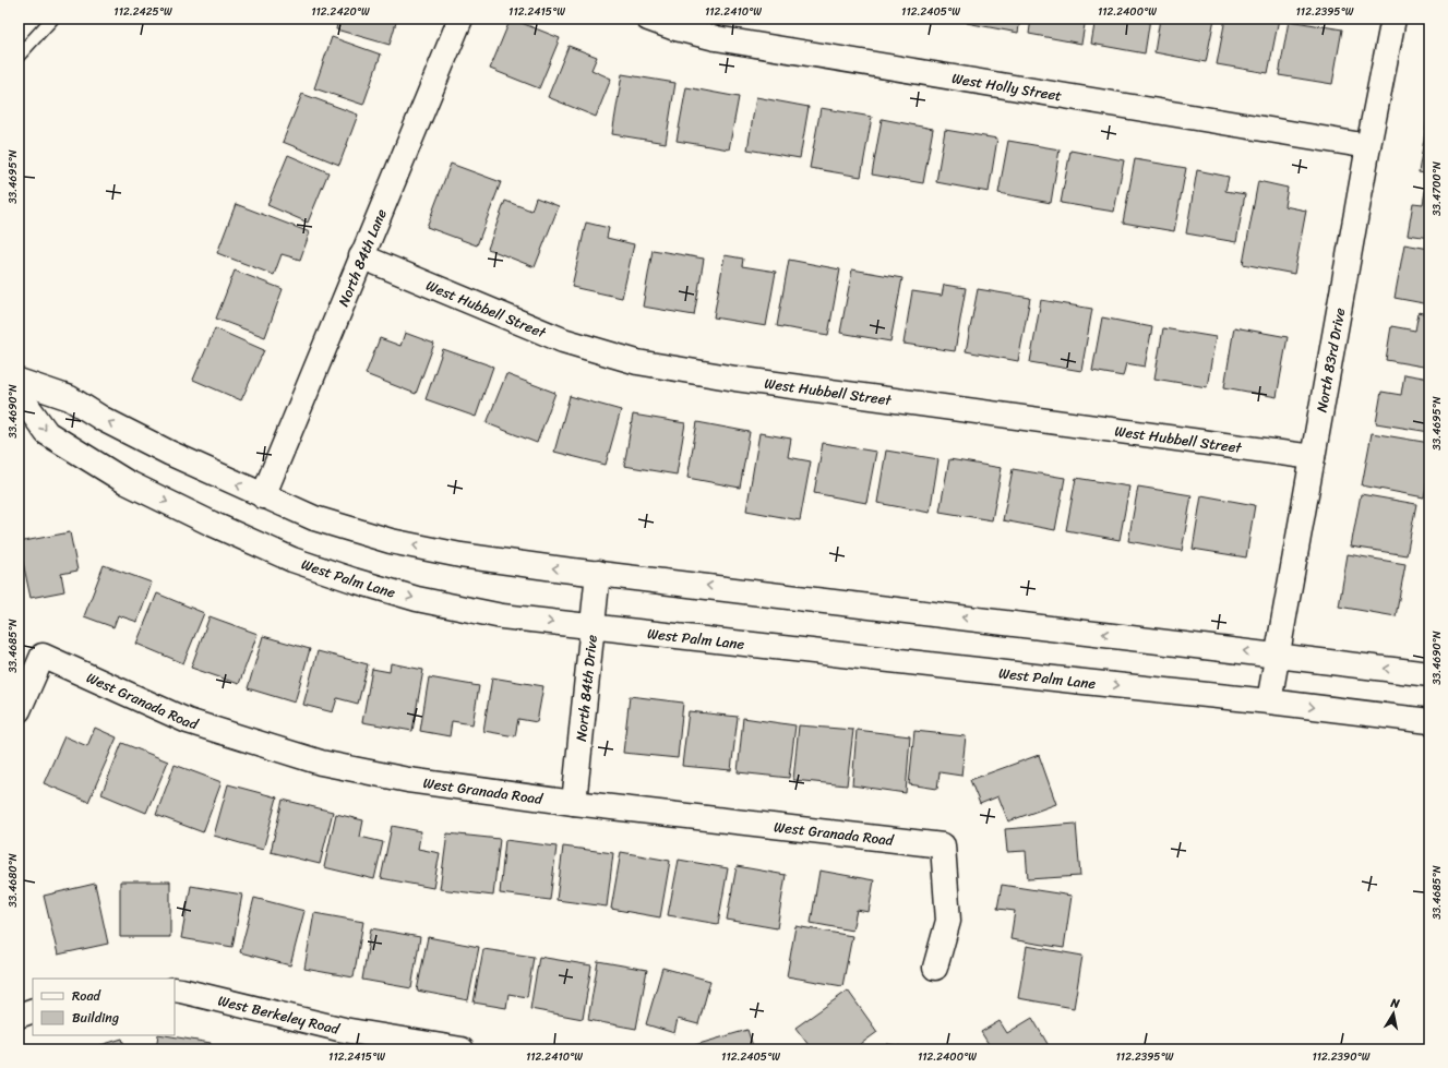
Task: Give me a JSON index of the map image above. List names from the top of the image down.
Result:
{
  "streets": {
    "street": [
      "West Holly Street",
      "North 84th Lane",
      "West Hubbell Street",
      "North 83rd Drive",
      "West Palm Lane",
      "North 84th Drive",
      "West Granada Road",
      "West Berkeley Road"
    ]
  },
  "crossings": [
    ["West Holly Street", "North 83rd Drive"],
    ["North 84th Lane", "West Hubbell Street"],
    ["West Hubbell Street", "North 83rd Drive"],
    ["North 83rd Drive", "West Palm Lane"],
    ["West Palm Lane", "North 84th Drive"],
    ["North 84th Drive", "West Granada Road"]
  ],
  "legend": ["Road", "Building"],
  "north": "top",
  "coordinates": [
    "112.2425°W",
    "112.2420°W",
    "112.2415°W",
    "112.2410°W",
    "112.2405°W",
    "112.2400°W",
    "112.2395°W",
    "33.4695°N",
    "33.4700°N",
    "33.4690°N",
    "33.4685°N",
    "33.4680°N",
    "112.2390°W"
  ]
}
